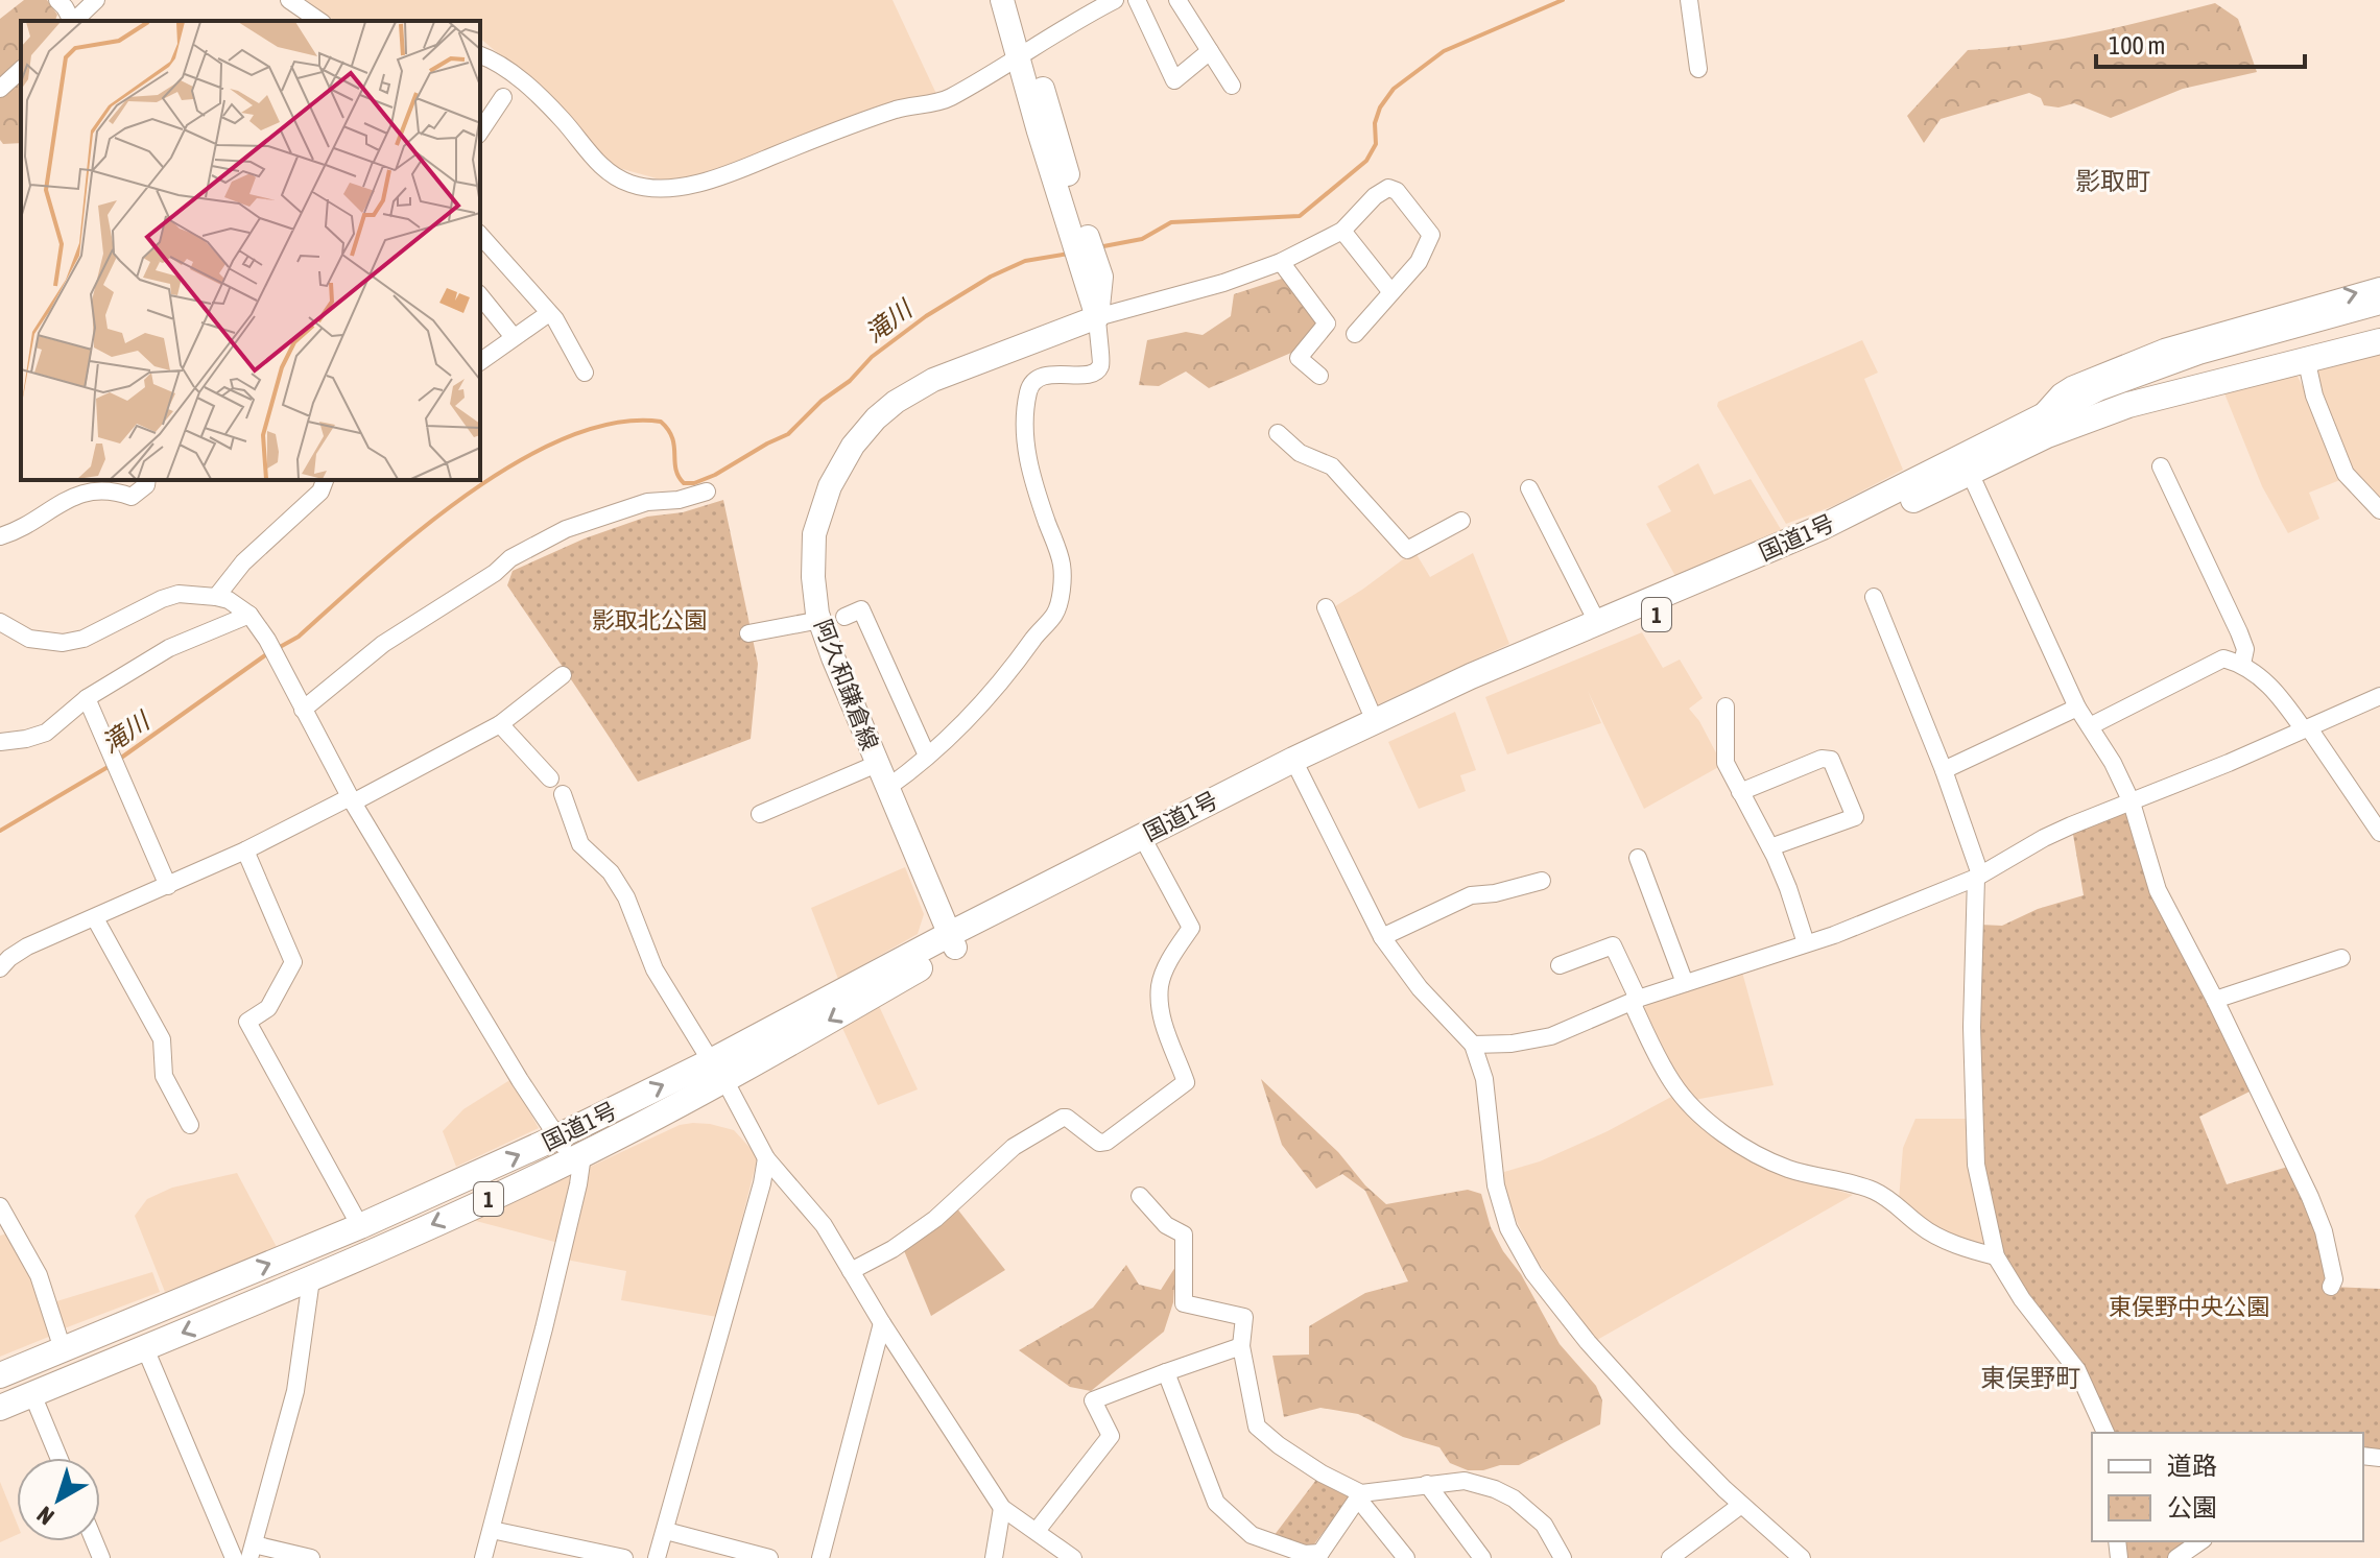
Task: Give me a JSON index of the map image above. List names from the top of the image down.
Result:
{
  "streets": {
    "highway": ["国道1号", "1"],
    "main road": ["阿久和鎌倉線"]
  },
  "crossings": [
    ["国道1号", "1"],
    ["国道1号", "阿久和鎌倉線"]
  ],
  "districts": ["影取町", "東俣野町"],
  "water": ["滝川"],
  "parks": ["影取北公園", "東俣野中央公園"],
  "legend": ["道路", "公園"],
  "scale_bar": "100 m",
  "north": "bottom left"
}
